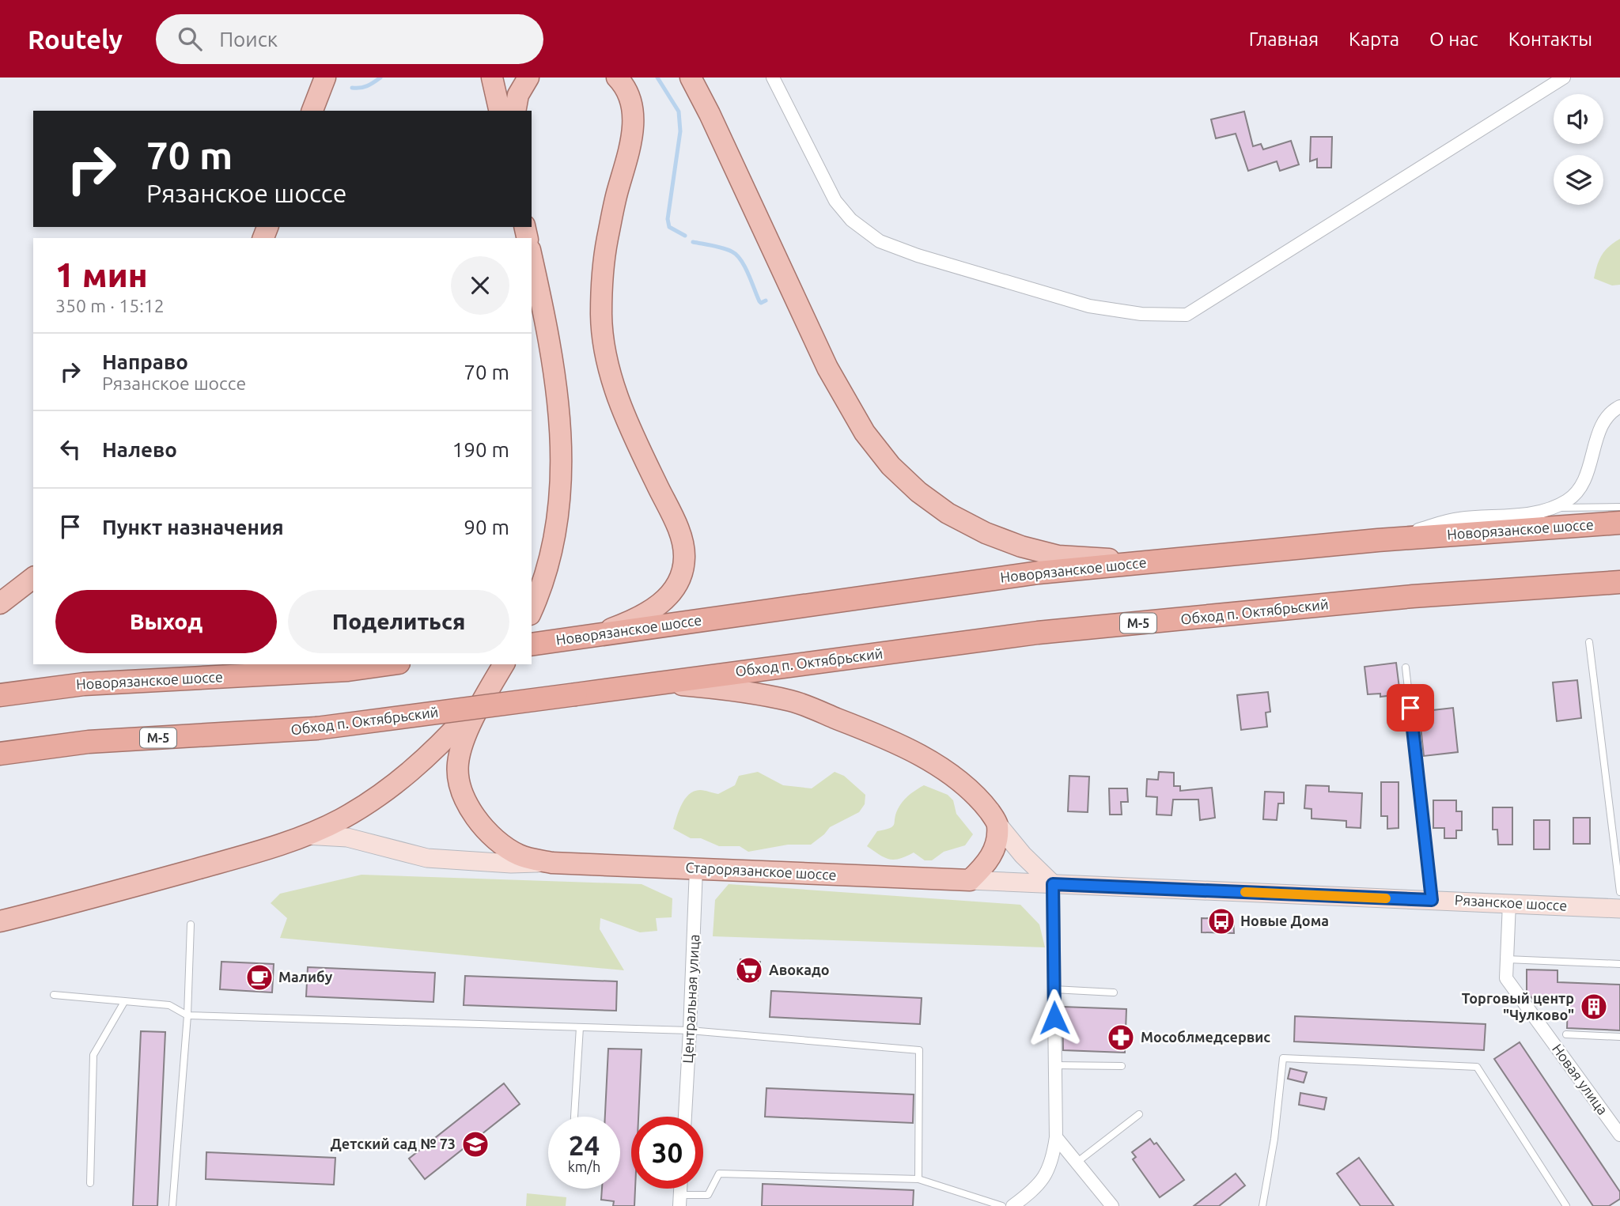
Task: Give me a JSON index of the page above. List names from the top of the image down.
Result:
{
  "streets": {
    "highway": ["Новорязанское шоссе", "Обход п. Октябрьский", "М-5"],
    "main road": ["Старорязанское шоссе", "Рязанское шоссе"],
    "street": ["Центральная улица", "Новая улица"]
  },
  "crossings": [
    ["Старорязанское шоссе", "Рязанское шоссе"],
    ["Старорязанское шоссе", "Центральная улица"],
    ["Рязанское шоссе", "Новая улица"]
  ],
  "places": {
    "bus stop": ["Новые Дома"],
    "supermarket": ["Авокадо"],
    "cafe": ["Малибу"],
    "building": ["Торговый центр \"Чулково\""],
    "pharmacy": ["Мособлмедсервис"],
    "school or university": ["Детский сад № 73"]
  },
  "page": {
    "header": "Routely",
    "search": "Поиск",
    "nav": [
      "Главная",
      "Карта",
      "О нас",
      "Контакты"
    ],
    "turn": ["70 m", "Рязанское шоссе"],
    "heading": ["1 мин", "350 m · 15:12"],
    "list": [
      {
        "name": "Направо",
        "note": "Рязанское шоссе",
        "value": "70 m"
      },
      {
        "name": "Налево",
        "value": "190 m"
      },
      {
        "name": "Пункт назначения",
        "value": "90 m"
      }
    ],
    "buttons": ["Выход", "Поделиться"],
    "speed": "24 km/h",
    "limit": "30"
  }
}
